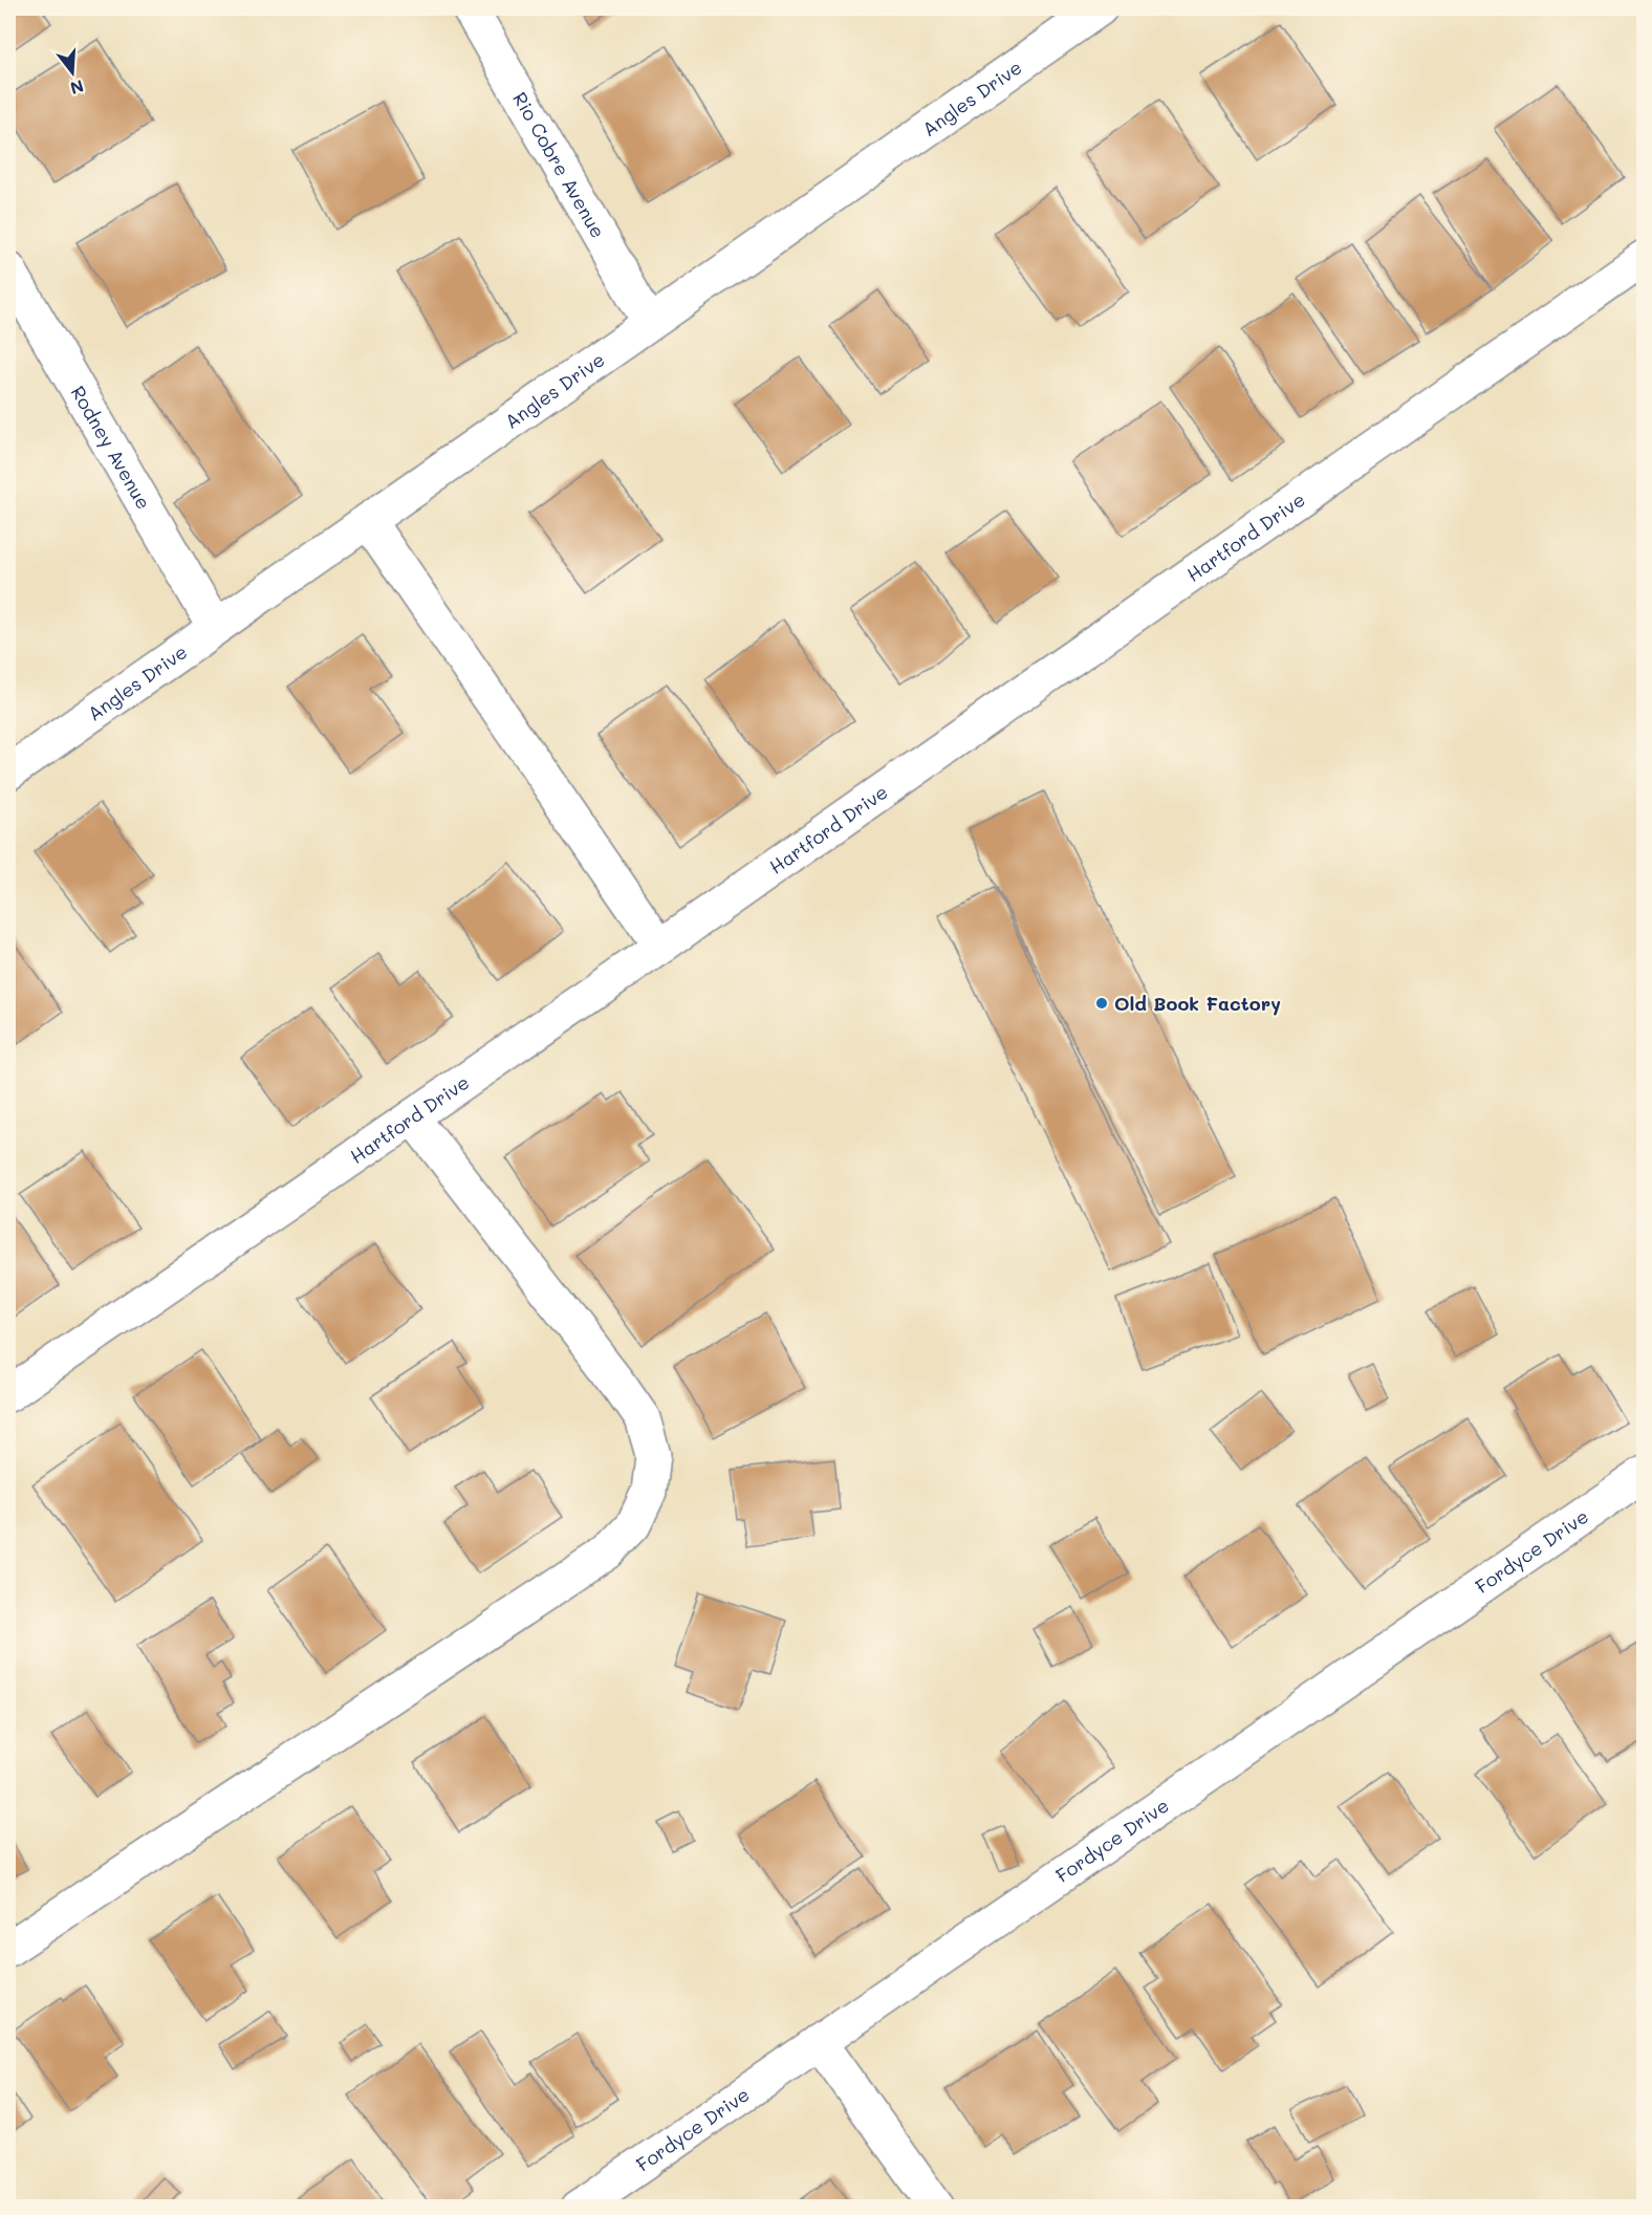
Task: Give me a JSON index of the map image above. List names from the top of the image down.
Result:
{
  "streets": {
    "street": [
      "Angles Drive",
      "Rio Cobre Avenue",
      "Rodney Avenue",
      "Hartford Drive",
      "Fordyce Drive"
    ]
  },
  "crossings": [
    ["Angles Drive", "Rio Cobre Avenue"],
    ["Angles Drive", "Rodney Avenue"]
  ],
  "places": ["Old Book Factory"],
  "north": "bottom"
}
